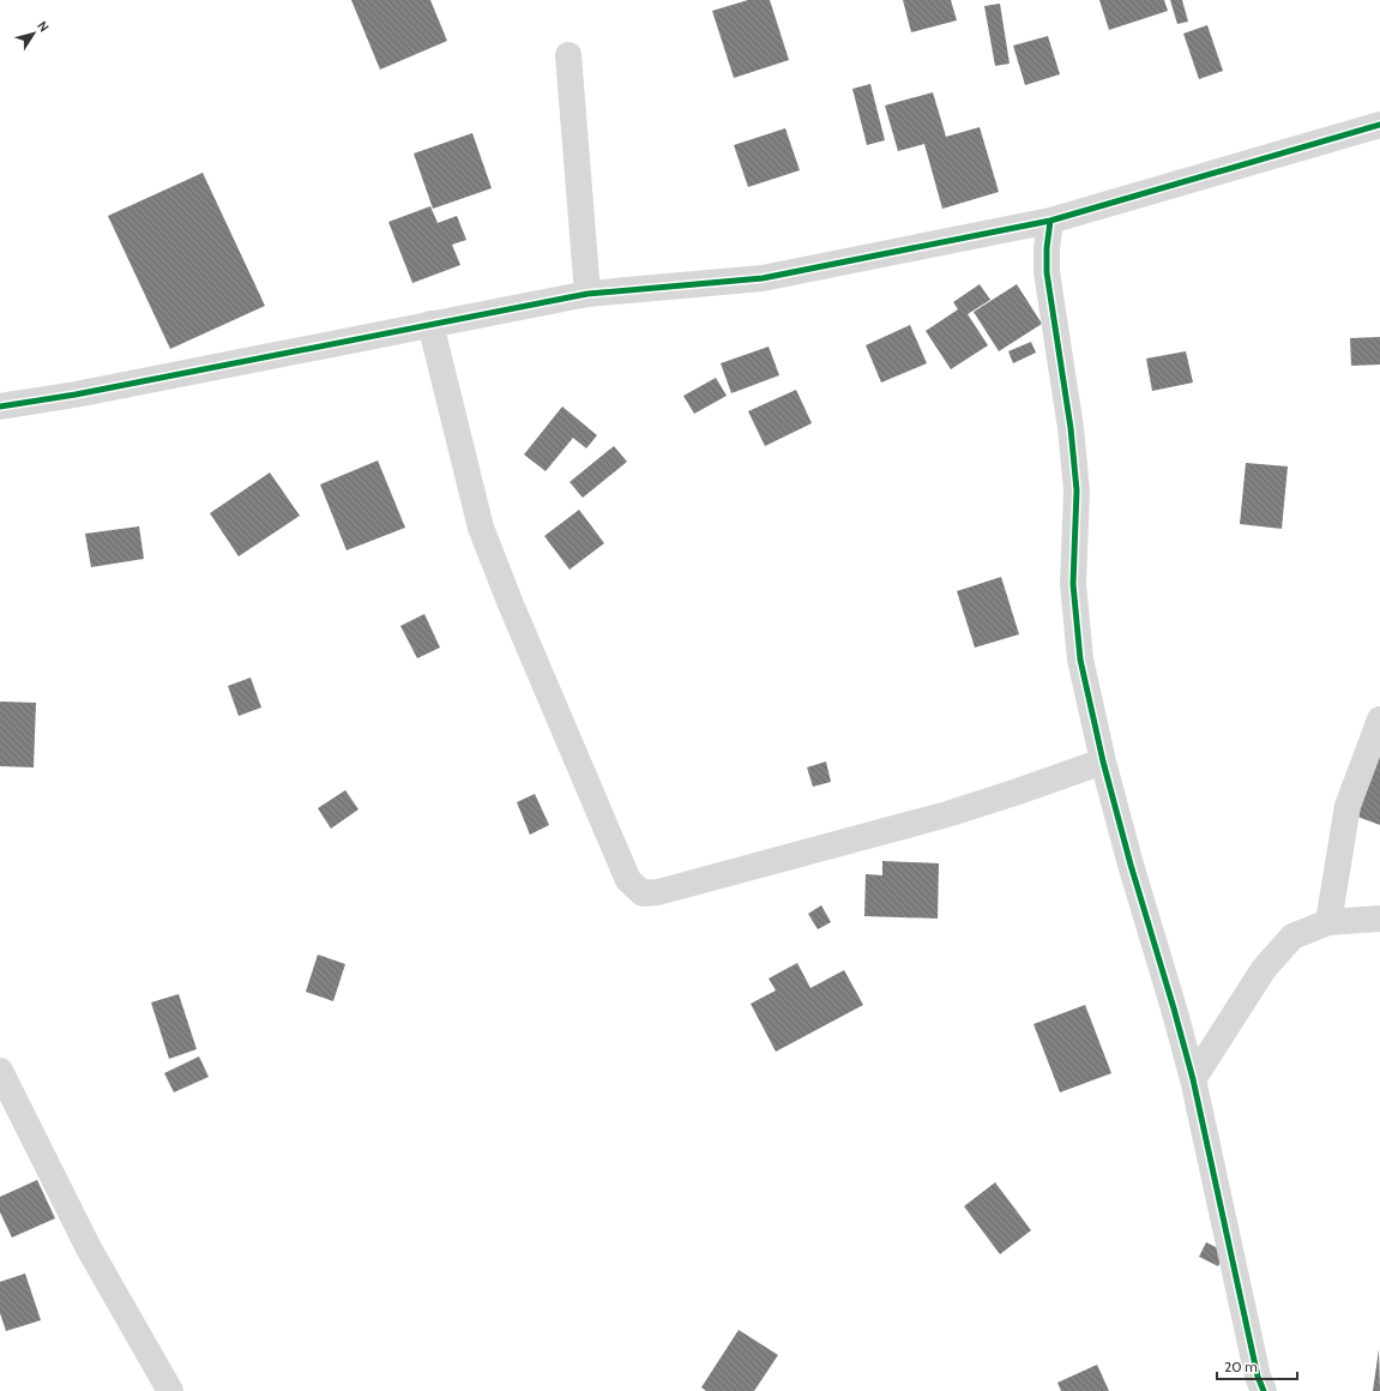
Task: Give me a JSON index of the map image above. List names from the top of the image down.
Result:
{
  "scale_bar": "20 m",
  "north": "top right"
}
